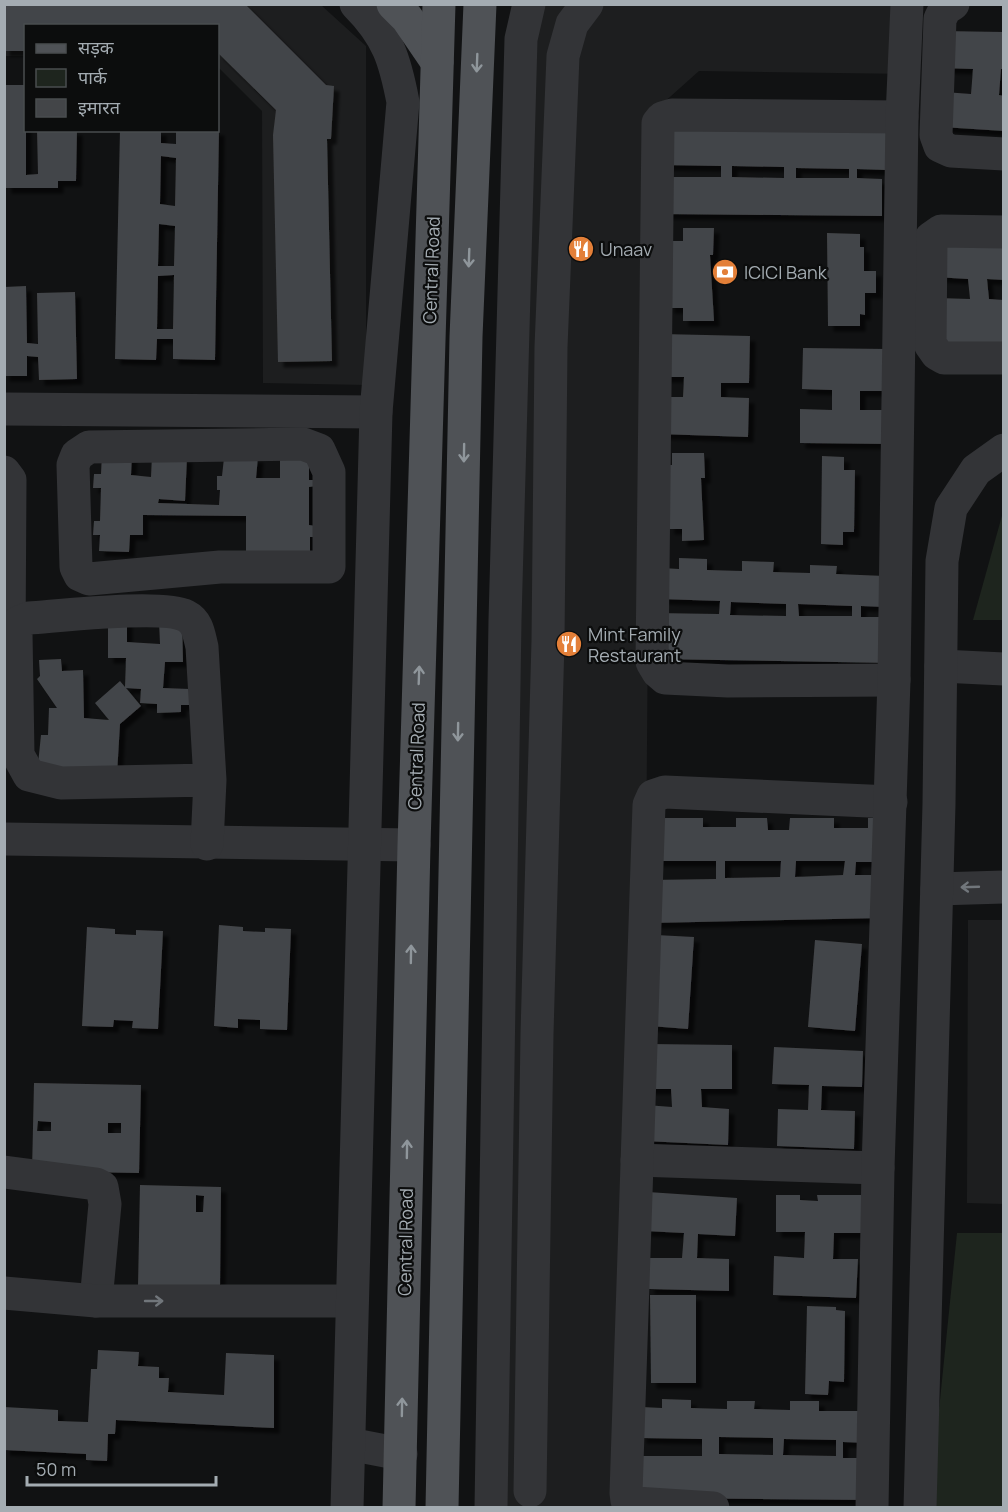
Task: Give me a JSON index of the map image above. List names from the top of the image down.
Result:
{
  "streets": {
    "main road": ["Central Road"]
  },
  "places": {
    "restaurant": ["Unaav", "Mint Family Restaurant"],
    "bank": ["ICICI Bank"]
  },
  "legend": ["सड़क", "पार्क", "इमारत"],
  "scale_bar": "50 m"
}
